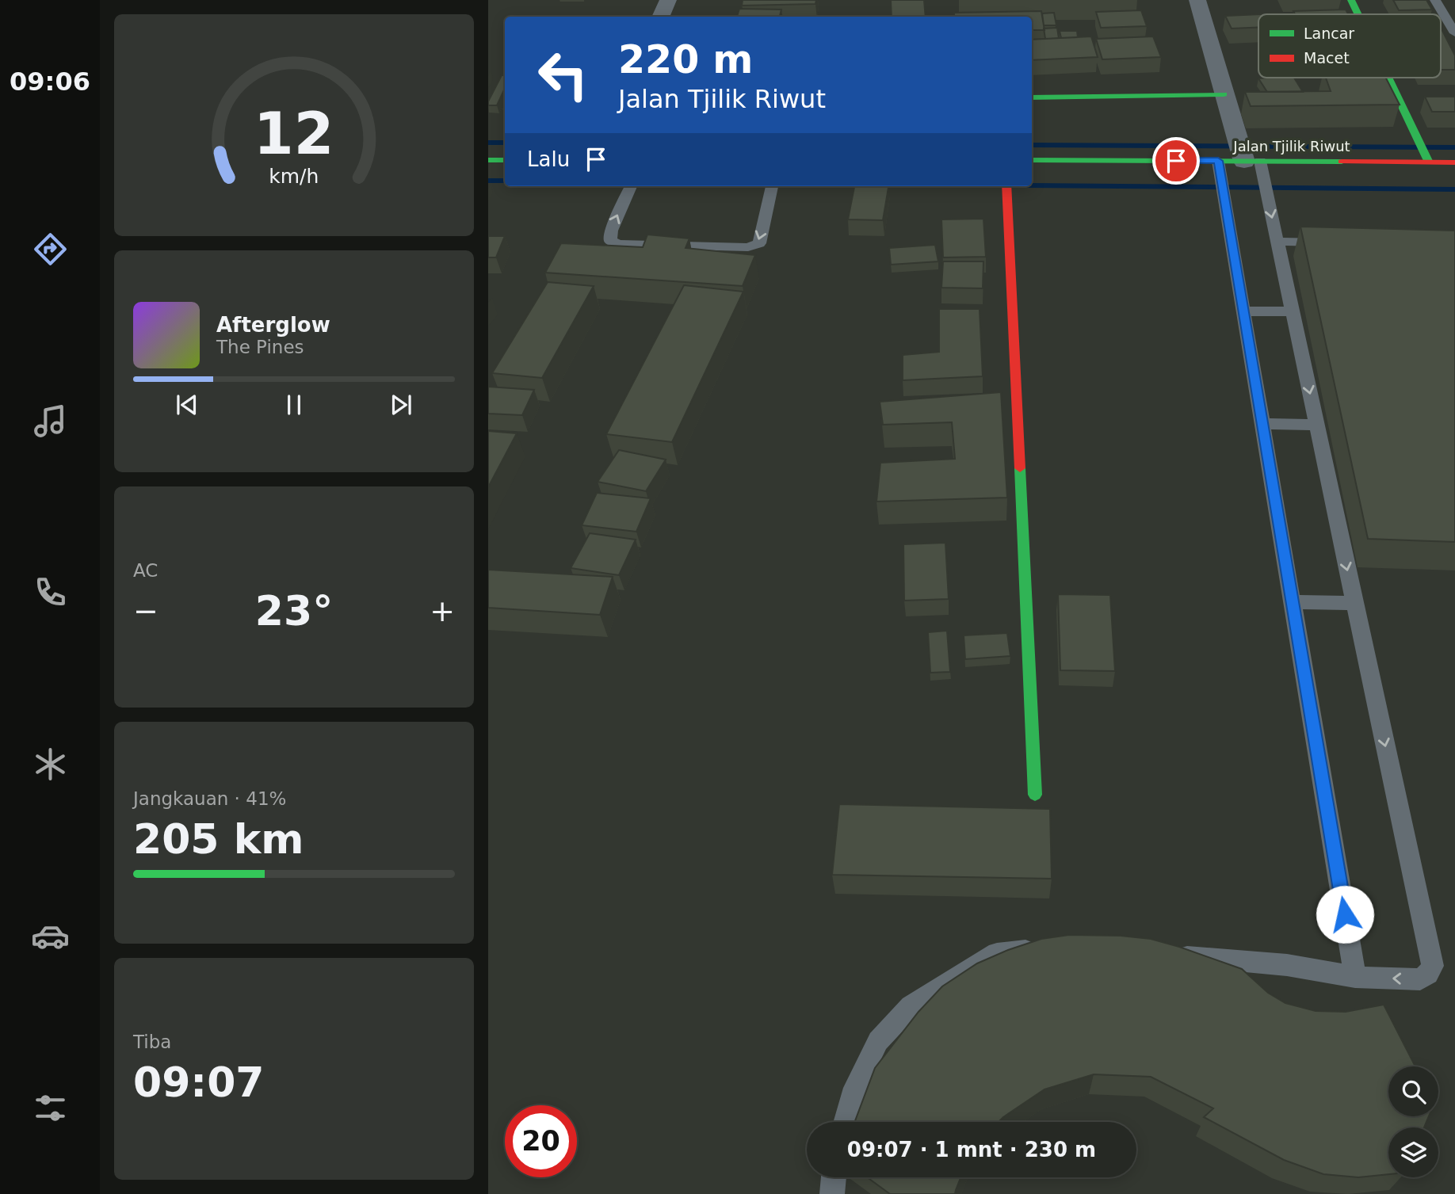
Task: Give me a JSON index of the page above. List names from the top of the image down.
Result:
{
  "streets": {
    "main road": ["Jalan Tjilik Riwut"]
  },
  "legend": ["Lancar", "Macet"],
  "page": {
    "tabs": "09:06",
    "turn": ["220 m", "Jalan Tjilik Riwut"],
    "then": "Lalu",
    "song": ["Afterglow", "The Pines"],
    "tile": [
      "AC",
      ["Jangkauan · 41%", "205 km"],
      ["Tiba", "09:07"]
    ],
    "heat": ["−", "23°", "+"],
    "limit": "20",
    "trip": "09:07 · 1 mnt · 230 m",
    "gauge": ["12", "km/h"]
  }
}
